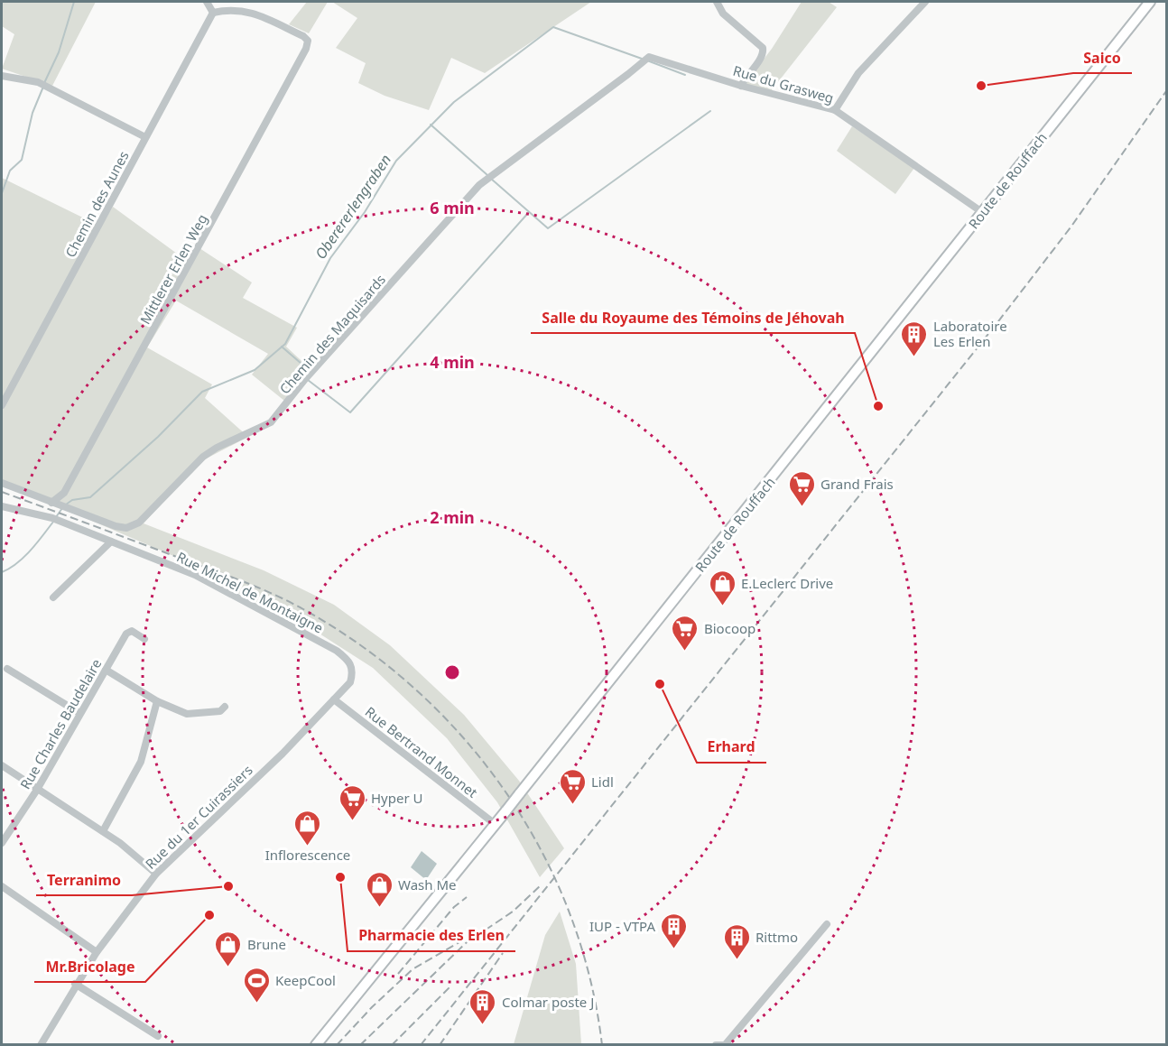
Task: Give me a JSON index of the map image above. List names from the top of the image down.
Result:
{
  "streets": {
    "main road": ["Route de Rouffach"],
    "street": [
      "Rue du Grasweg",
      "Chemin des Aunes",
      "Mittlerer Erlen Weg",
      "Chemin des Maquisards",
      "Rue Michel de Montaigne",
      "Rue Charles Baudelaire",
      "Rue Bertrand Monnet",
      "Rue du 1er Cuirassiers"
    ]
  },
  "crossings": [
    ["Rue du Grasweg", "Route de Rouffach"],
    ["Rue du Grasweg", "Chemin des Maquisards"],
    ["Route de Rouffach", "Rue Bertrand Monnet"],
    ["Chemin des Aunes", "Mittlerer Erlen Weg"],
    ["Mittlerer Erlen Weg", "Chemin des Maquisards"],
    ["Rue Michel de Montaigne", "Rue Bertrand Monnet"],
    ["Rue Michel de Montaigne", "Rue du 1er Cuirassiers"],
    ["Rue Bertrand Monnet", "Rue du 1er Cuirassiers"]
  ],
  "water": ["Oberererlengraben"],
  "places": {
    "other": [
      "Saico",
      "Salle du Royaume des Témoins de Jéhovah",
      "Erhard",
      "Pharmacie des Erlen",
      "Terranimo",
      "Mr.Bricolage"
    ],
    "building": [
      "Laboratoire Les Erlen",
      "IUP - VTPA",
      "Rittmo",
      "Colmar poste J"
    ],
    "supermarket": [
      "Grand Frais",
      "Biocoop",
      "Lidl",
      "Hyper U"
    ],
    "shop": [
      "E.Leclerc Drive",
      "Inflorescence",
      "Wash Me",
      "Brune"
    ],
    "sports": ["KeepCool"]
  },
  "rings": ["6 min", "4 min", "2 min"]
}
